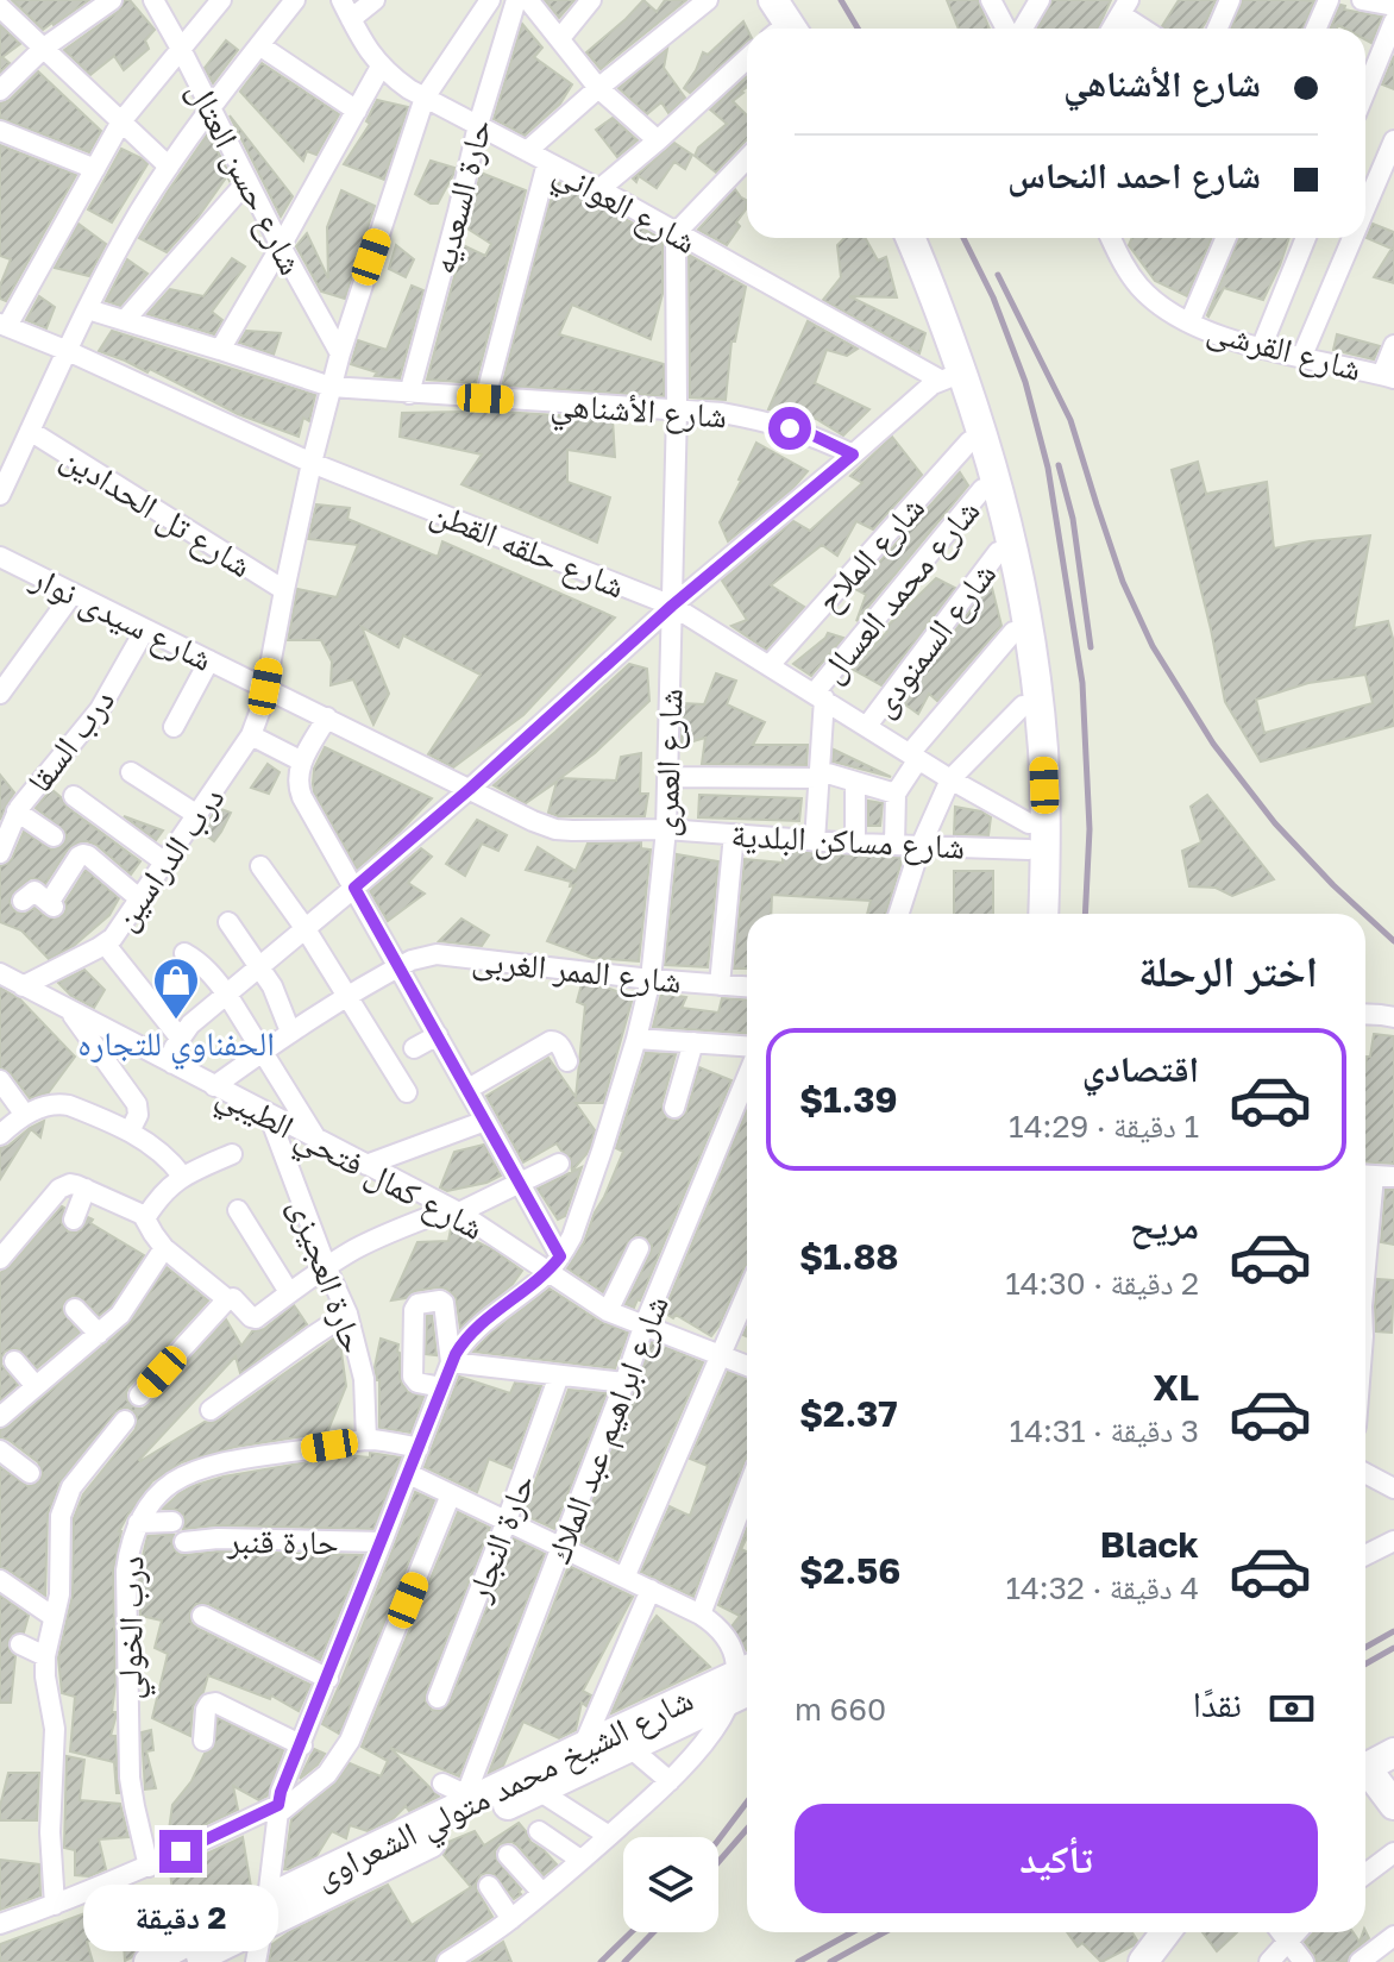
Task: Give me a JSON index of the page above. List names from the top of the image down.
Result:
{
  "streets": {
    "street": [
      "شارع حسن العتال",
      "حارة السعديه",
      "شارع العواني",
      "شارع القرشى",
      "شارع الأشناهي",
      "شارع تل الحدادين",
      "شارع حلقه القطن",
      "شارع الملاح",
      "شارع محمد العسال",
      "شارع سيدى نوار",
      "شارع السمنودى",
      "درب السقا",
      "شارع العمرى",
      "شارع مساكن البلدية",
      "درب الدراسين",
      "شارع الممر الغربى",
      "شارع كمال فتحي الطيبي",
      "حارة العجيزى",
      "شارع ابراهيم عبد الملاك",
      "حارة النجار",
      "حارة قنبر",
      "درب الخولي",
      "شارع الشيخ محمد متولي الشعراوى"
    ]
  },
  "crossings": [
    ["شارع حسن العتال", "درب الدراسين"],
    ["حارة السعديه", "شارع العواني"],
    ["حارة السعديه", "شارع الأشناهي"],
    ["شارع العواني", "شارع العمرى"],
    ["شارع العواني", "درب الدراسين"],
    ["شارع الأشناهي", "شارع العمرى"],
    ["شارع الأشناهي", "درب الدراسين"],
    ["شارع تل الحدادين", "درب الدراسين"],
    ["شارع حلقه القطن", "شارع الملاح"],
    ["شارع حلقه القطن", "شارع محمد العسال"],
    ["شارع حلقه القطن", "شارع السمنودى"],
    ["شارع حلقه القطن", "شارع العمرى"],
    ["شارع حلقه القطن", "شارع مساكن البلدية"],
    ["شارع حلقه القطن", "درب الدراسين"],
    ["شارع سيدى نوار", "درب السقا"],
    ["شارع سيدى نوار", "شارع العمرى"],
    ["شارع سيدى نوار", "شارع مساكن البلدية"],
    ["شارع سيدى نوار", "درب الدراسين"],
    ["شارع العمرى", "شارع مساكن البلدية"],
    ["شارع العمرى", "شارع الممر الغربى"],
    ["شارع العمرى", "شارع كمال فتحي الطيبي"],
    ["درب الدراسين", "شارع كمال فتحي الطيبي"],
    ["شارع الممر الغربى", "شارع كمال فتحي الطيبي"],
    ["شارع كمال فتحي الطيبي", "حارة العجيزى"],
    ["شارع كمال فتحي الطيبي", "شارع ابراهيم عبد الملاك"],
    ["حارة العجيزى", "درب الخولي"],
    ["شارع ابراهيم عبد الملاك", "شارع الشيخ محمد متولي الشعراوى"]
  ],
  "places": {
    "shop": ["الحفناوي للتجاره"]
  },
  "page": {
    "banner": ["شارع الأشناهي", "شارع احمد النحاس"],
    "heading": "اختر الرحلة",
    "list": [
      {
        "name": "اقتصادي",
        "note": "1 دقيقة · 14:29",
        "value": "$1.39"
      },
      {
        "name": "مريح",
        "note": "2 دقيقة · 14:30",
        "value": "$1.88"
      },
      {
        "name": "XL",
        "note": "3 دقيقة · 14:31",
        "value": "$2.37"
      },
      {
        "name": "Black",
        "note": "4 دقيقة · 14:32",
        "value": "$2.56"
      }
    ],
    "pay": ["نقدًا", "660 m"],
    "buttons": "تأكيد",
    "bubble": "2 دقيقة"
  }
}
